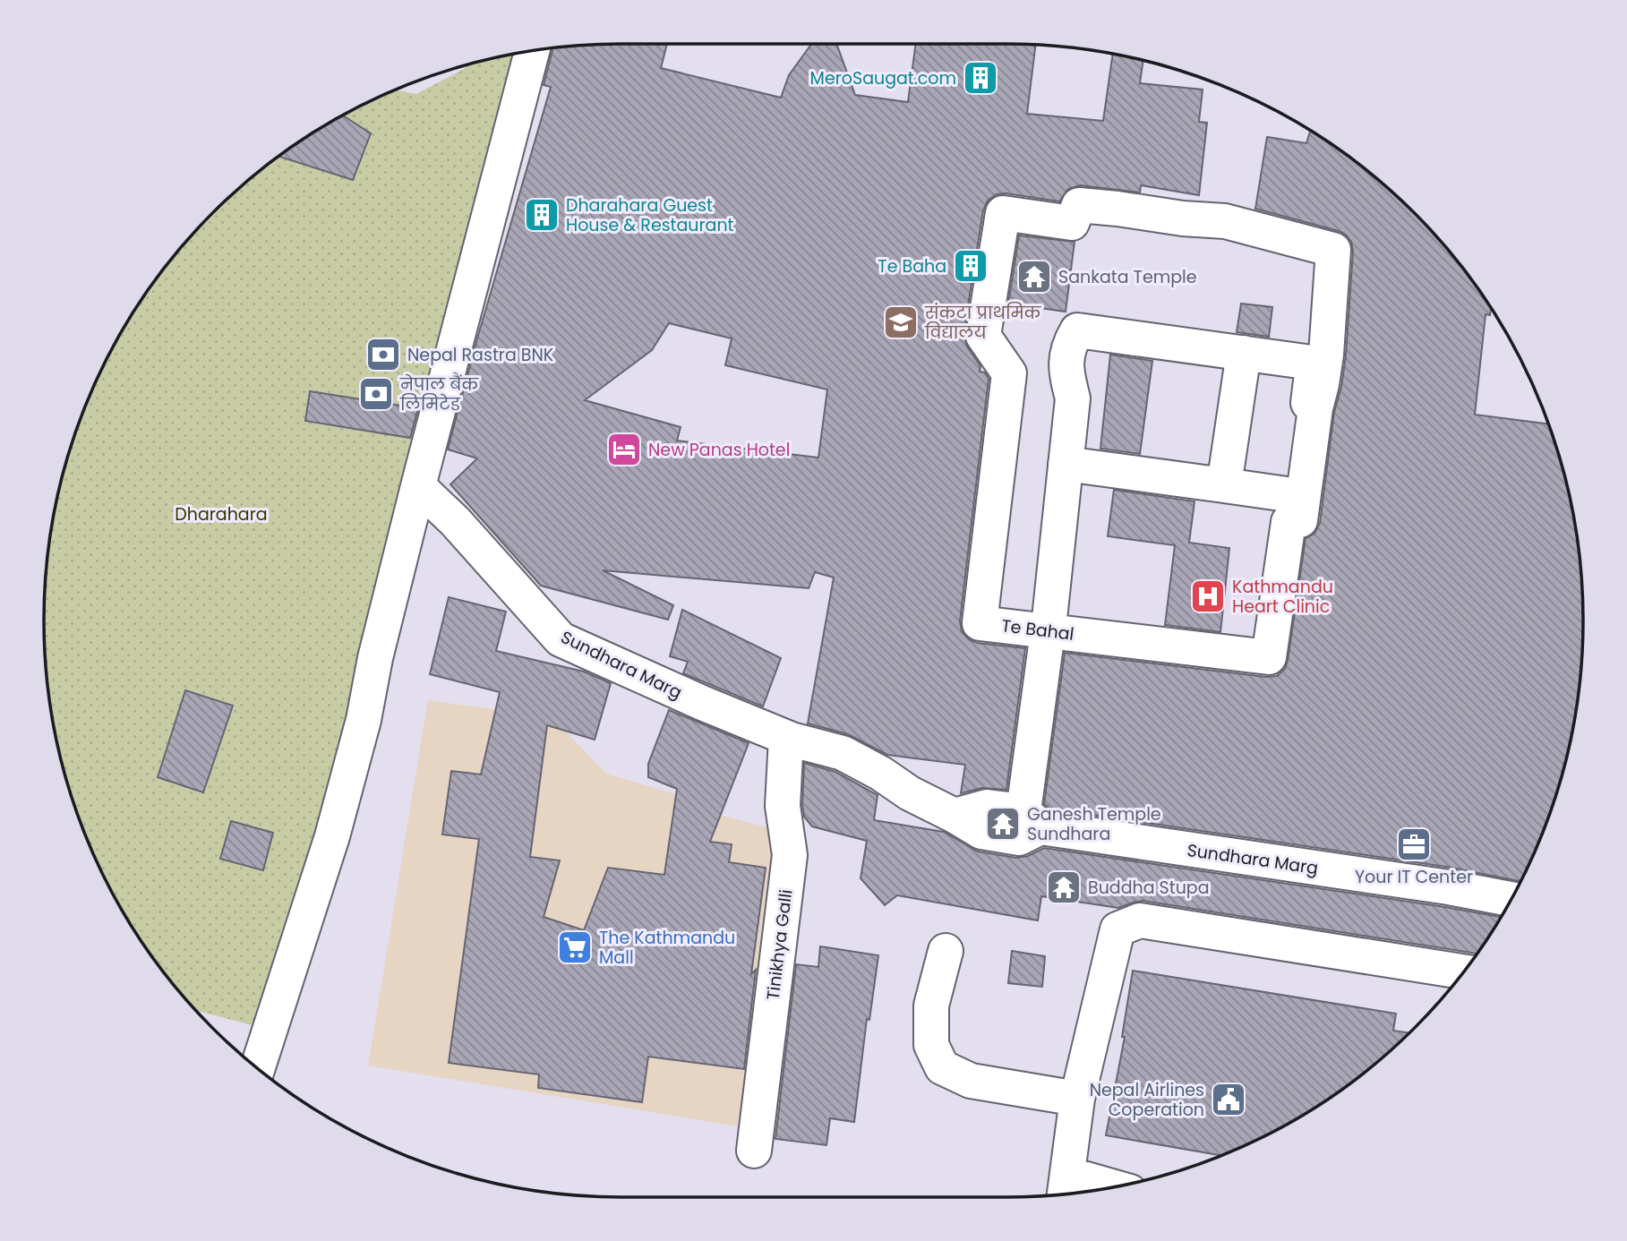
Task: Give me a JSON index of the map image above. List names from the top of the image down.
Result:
{
  "streets": {
    "street": ["Te Bahal", "Sundhara Marg", "Tinikhya Galli"]
  },
  "crossings": [
    ["Sundhara Marg", "Tinikhya Galli"]
  ],
  "parks": ["Dharahara"],
  "places": {
    "building": ["MeroSaugat.com", "Dharahara Guest House & Restaurant", "Te Baha"],
    "temple": ["Sankata Temple", "Ganesh Temple Sundhara", "Buddha Stupa"],
    "school or university": ["संकटा प्राथमिक विद्यालय"],
    "bank": ["Nepal Rastra BNK", "नेपाल बैंक लिमिटेड"],
    "hotel": ["New Panas Hotel"],
    "hospital": ["Kathmandu Heart Clinic"],
    "office": ["Your IT Center"],
    "supermarket": ["The Kathmandu Mall"],
    "public building": ["Nepal Airlines Coperation"]
  }
}
